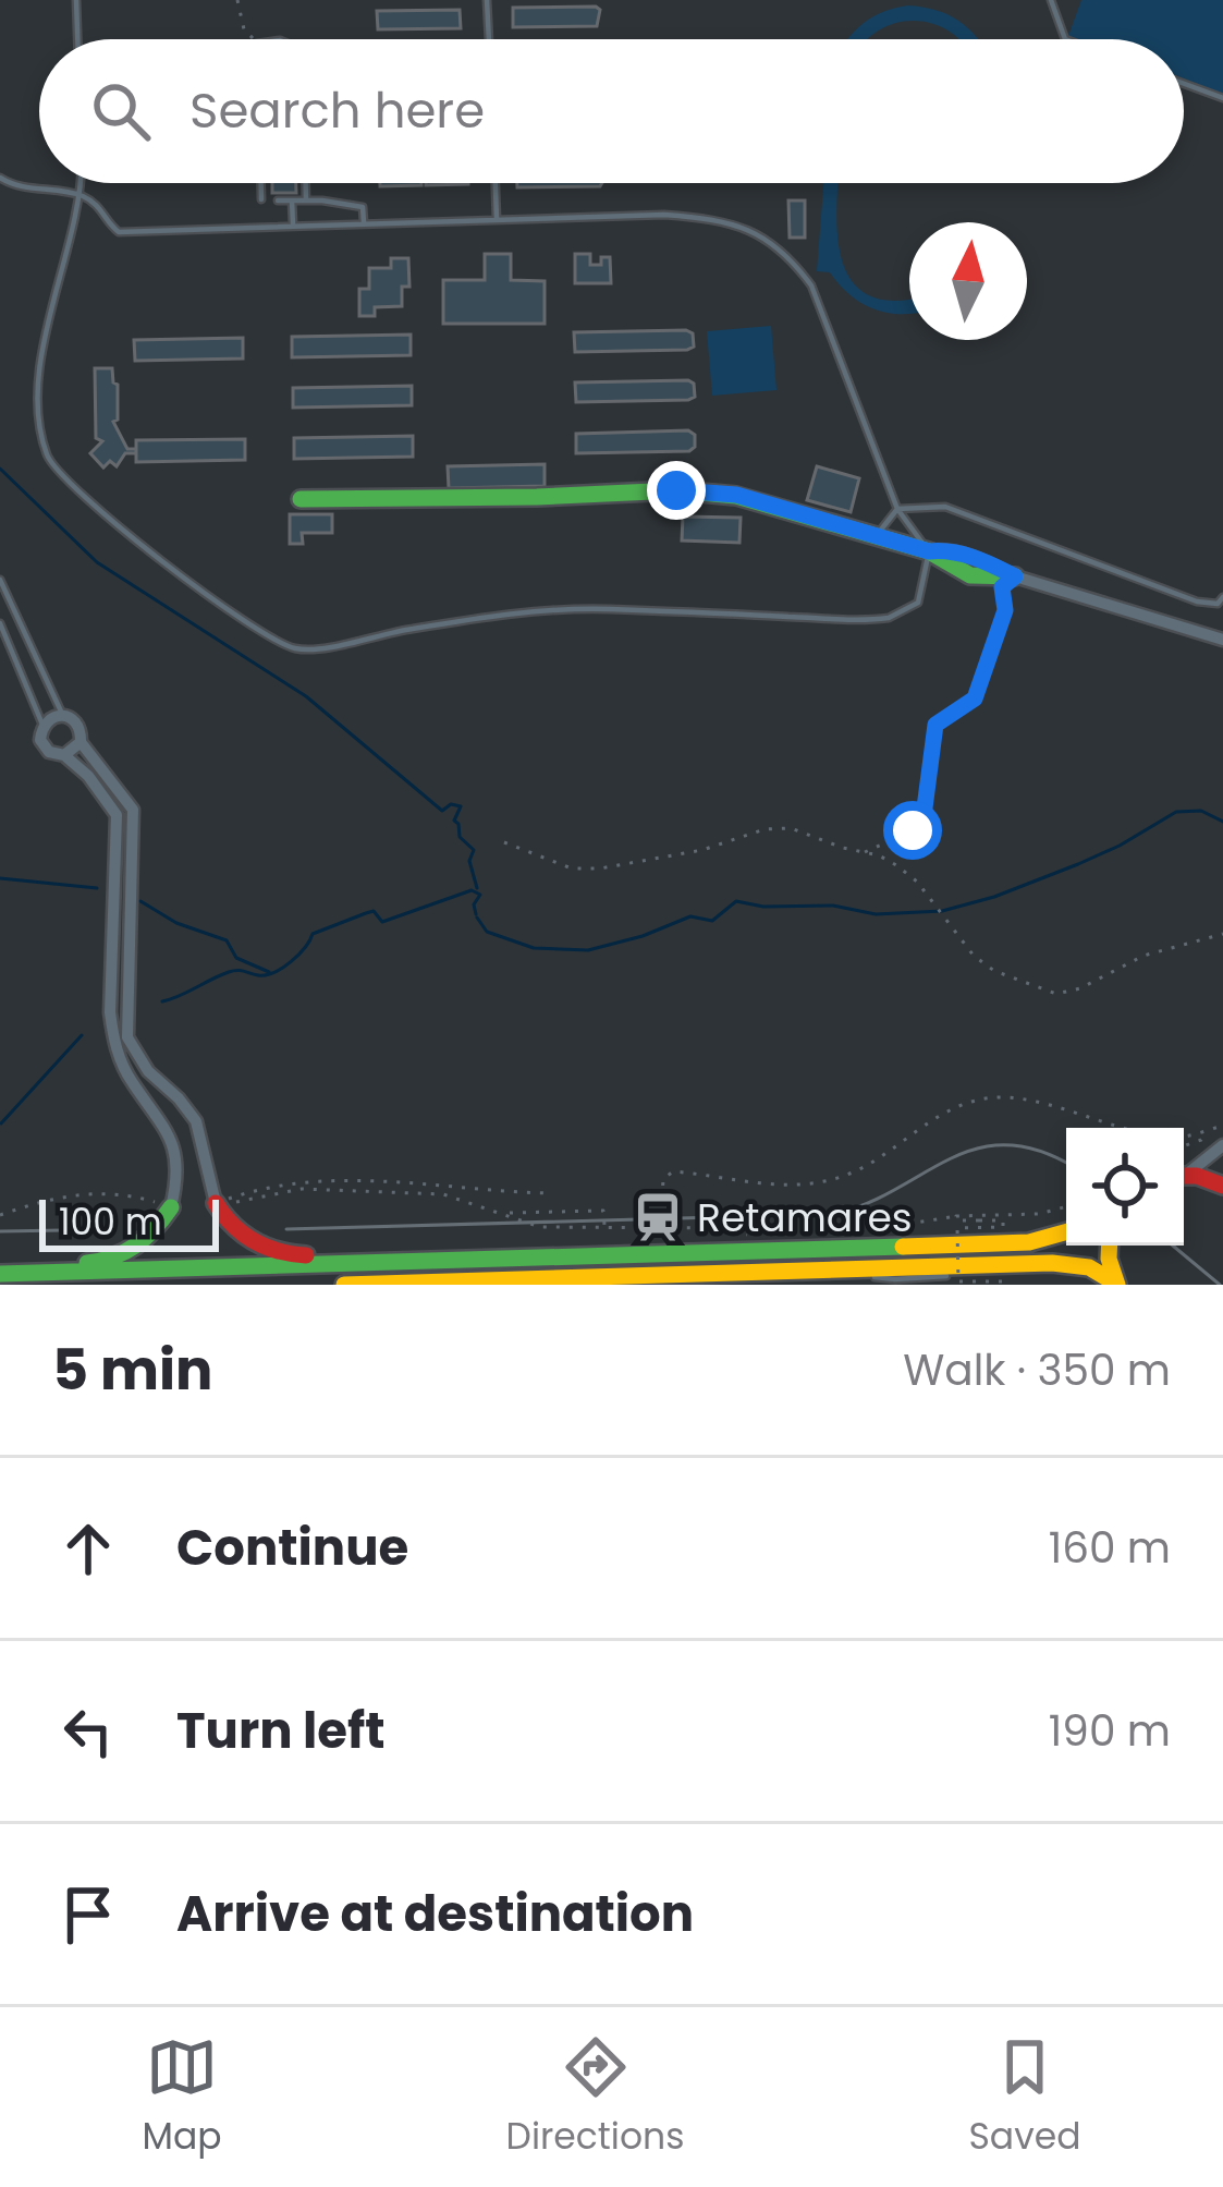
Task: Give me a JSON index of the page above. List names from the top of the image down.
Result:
{
  "places": {
    "station": ["Retamares"]
  },
  "scale_bar": "100 m",
  "north": "top",
  "page": {
    "search": "Search here",
    "scale": "100 m",
    "heading": ["5 min", "Walk · 350 m"],
    "list": [
      ["Continue", "160 m"],
      ["Turn left", "190 m"],
      "Arrive at destination"
    ],
    "nav": ["Map", "Directions", "Saved"]
  }
}
